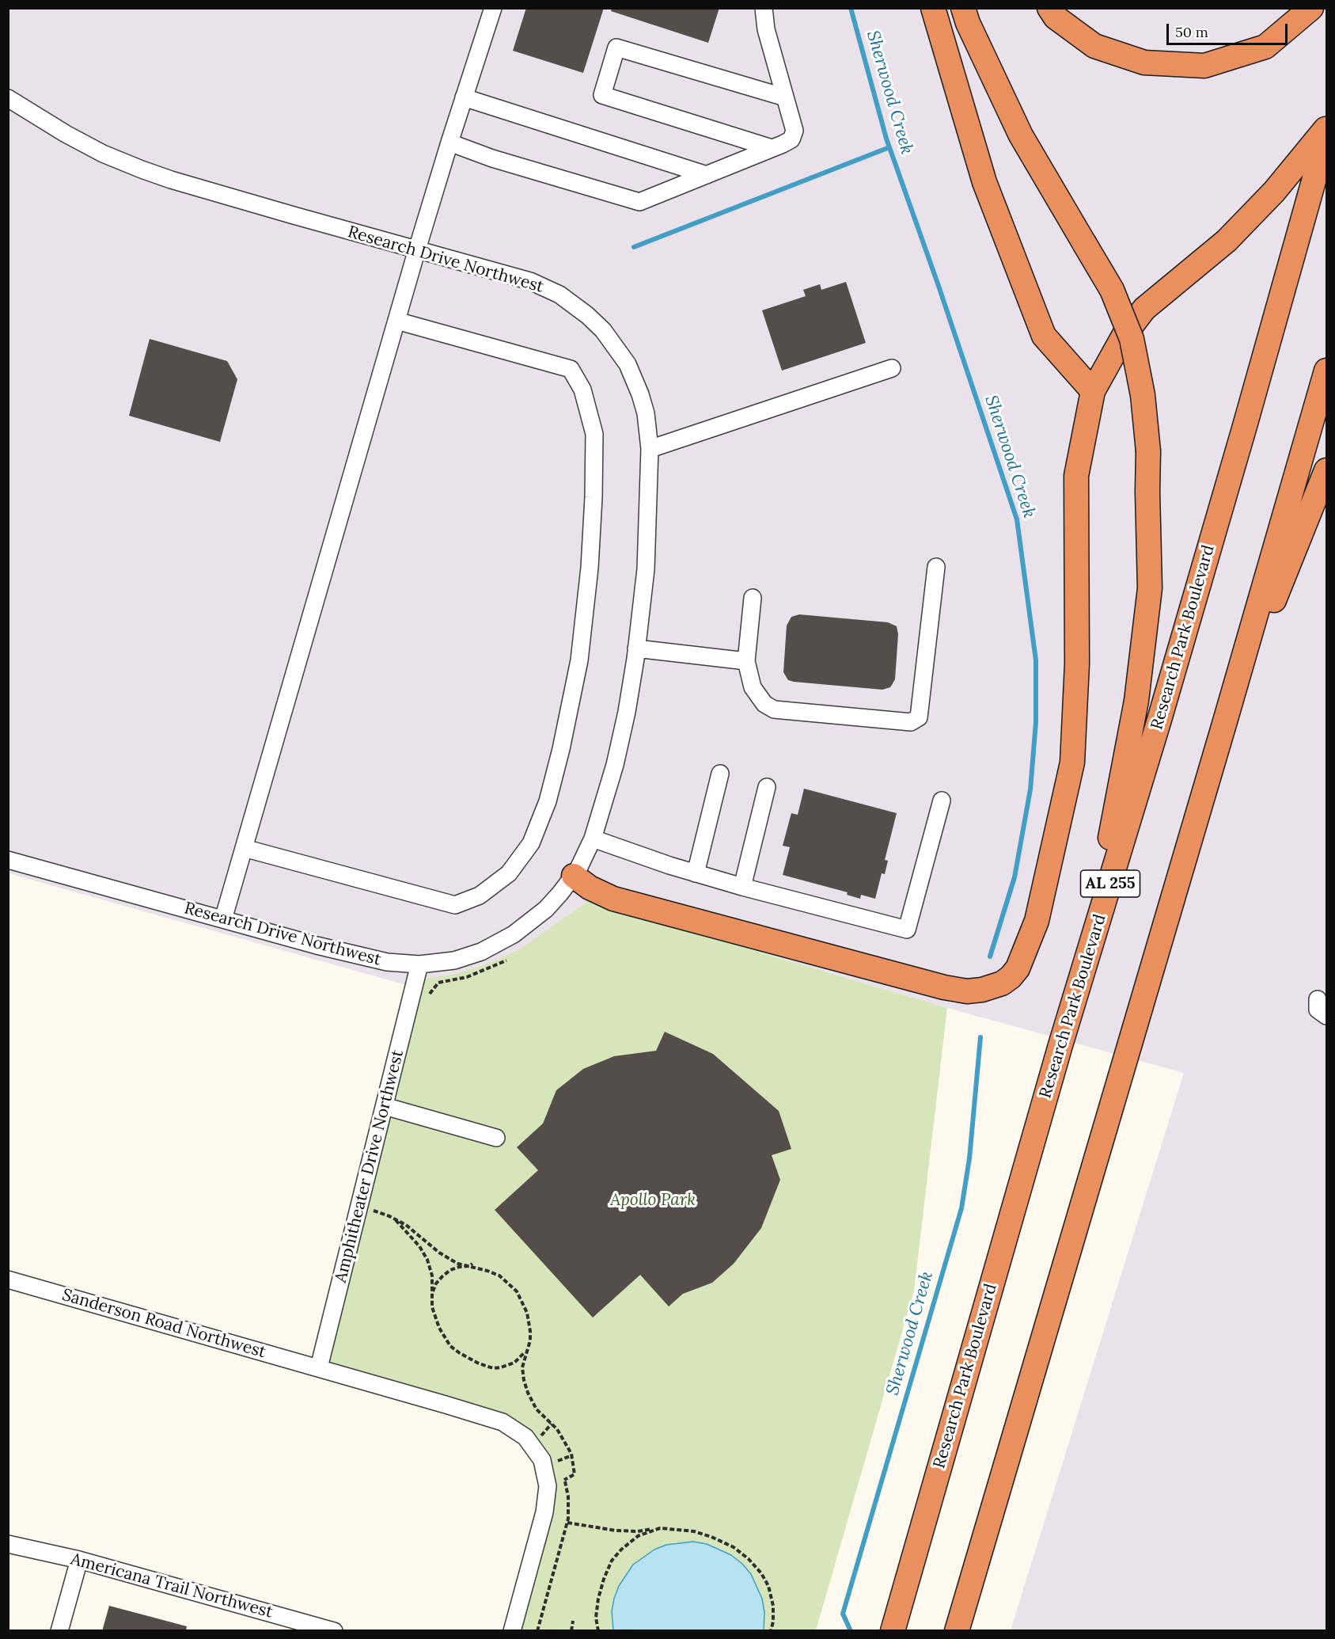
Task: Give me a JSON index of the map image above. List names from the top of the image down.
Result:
{
  "streets": {
    "highway": ["Research Park Boulevard", "AL 255"],
    "street": [
      "Research Drive Northwest",
      "Amphitheater Drive Northwest",
      "Sanderson Road Northwest",
      "Americana Trail Northwest"
    ]
  },
  "crossings": [
    ["Research Drive Northwest", "Amphitheater Drive Northwest"],
    ["Amphitheater Drive Northwest", "Sanderson Road Northwest"]
  ],
  "water": ["Sherwood Creek"],
  "parks": ["Apollo Park"],
  "scale_bar": "50 m"
}
